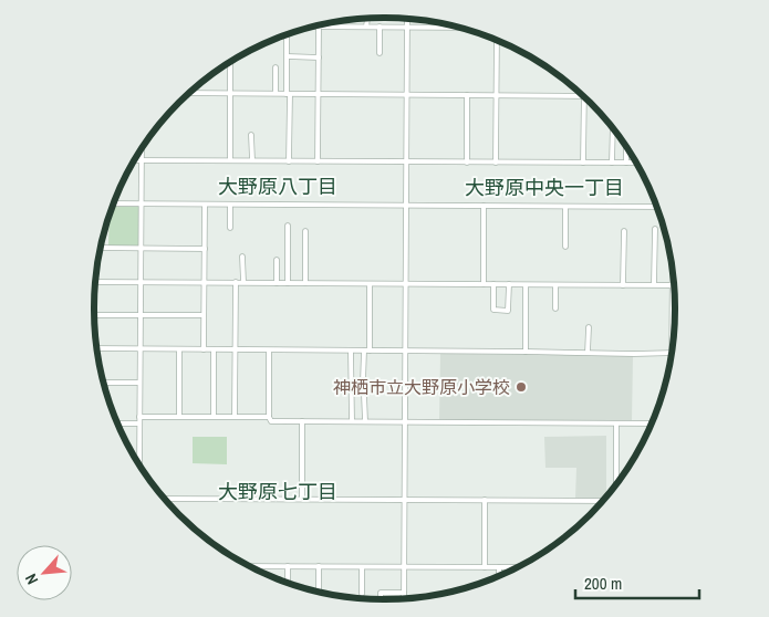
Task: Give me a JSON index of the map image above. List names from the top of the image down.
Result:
{
  "districts": ["大野原八丁目", "大野原中央一丁目", "大野原七丁目"],
  "places": ["神栖市立大野原小学校"],
  "scale_bar": "200 m",
  "north": "bottom left"
}
